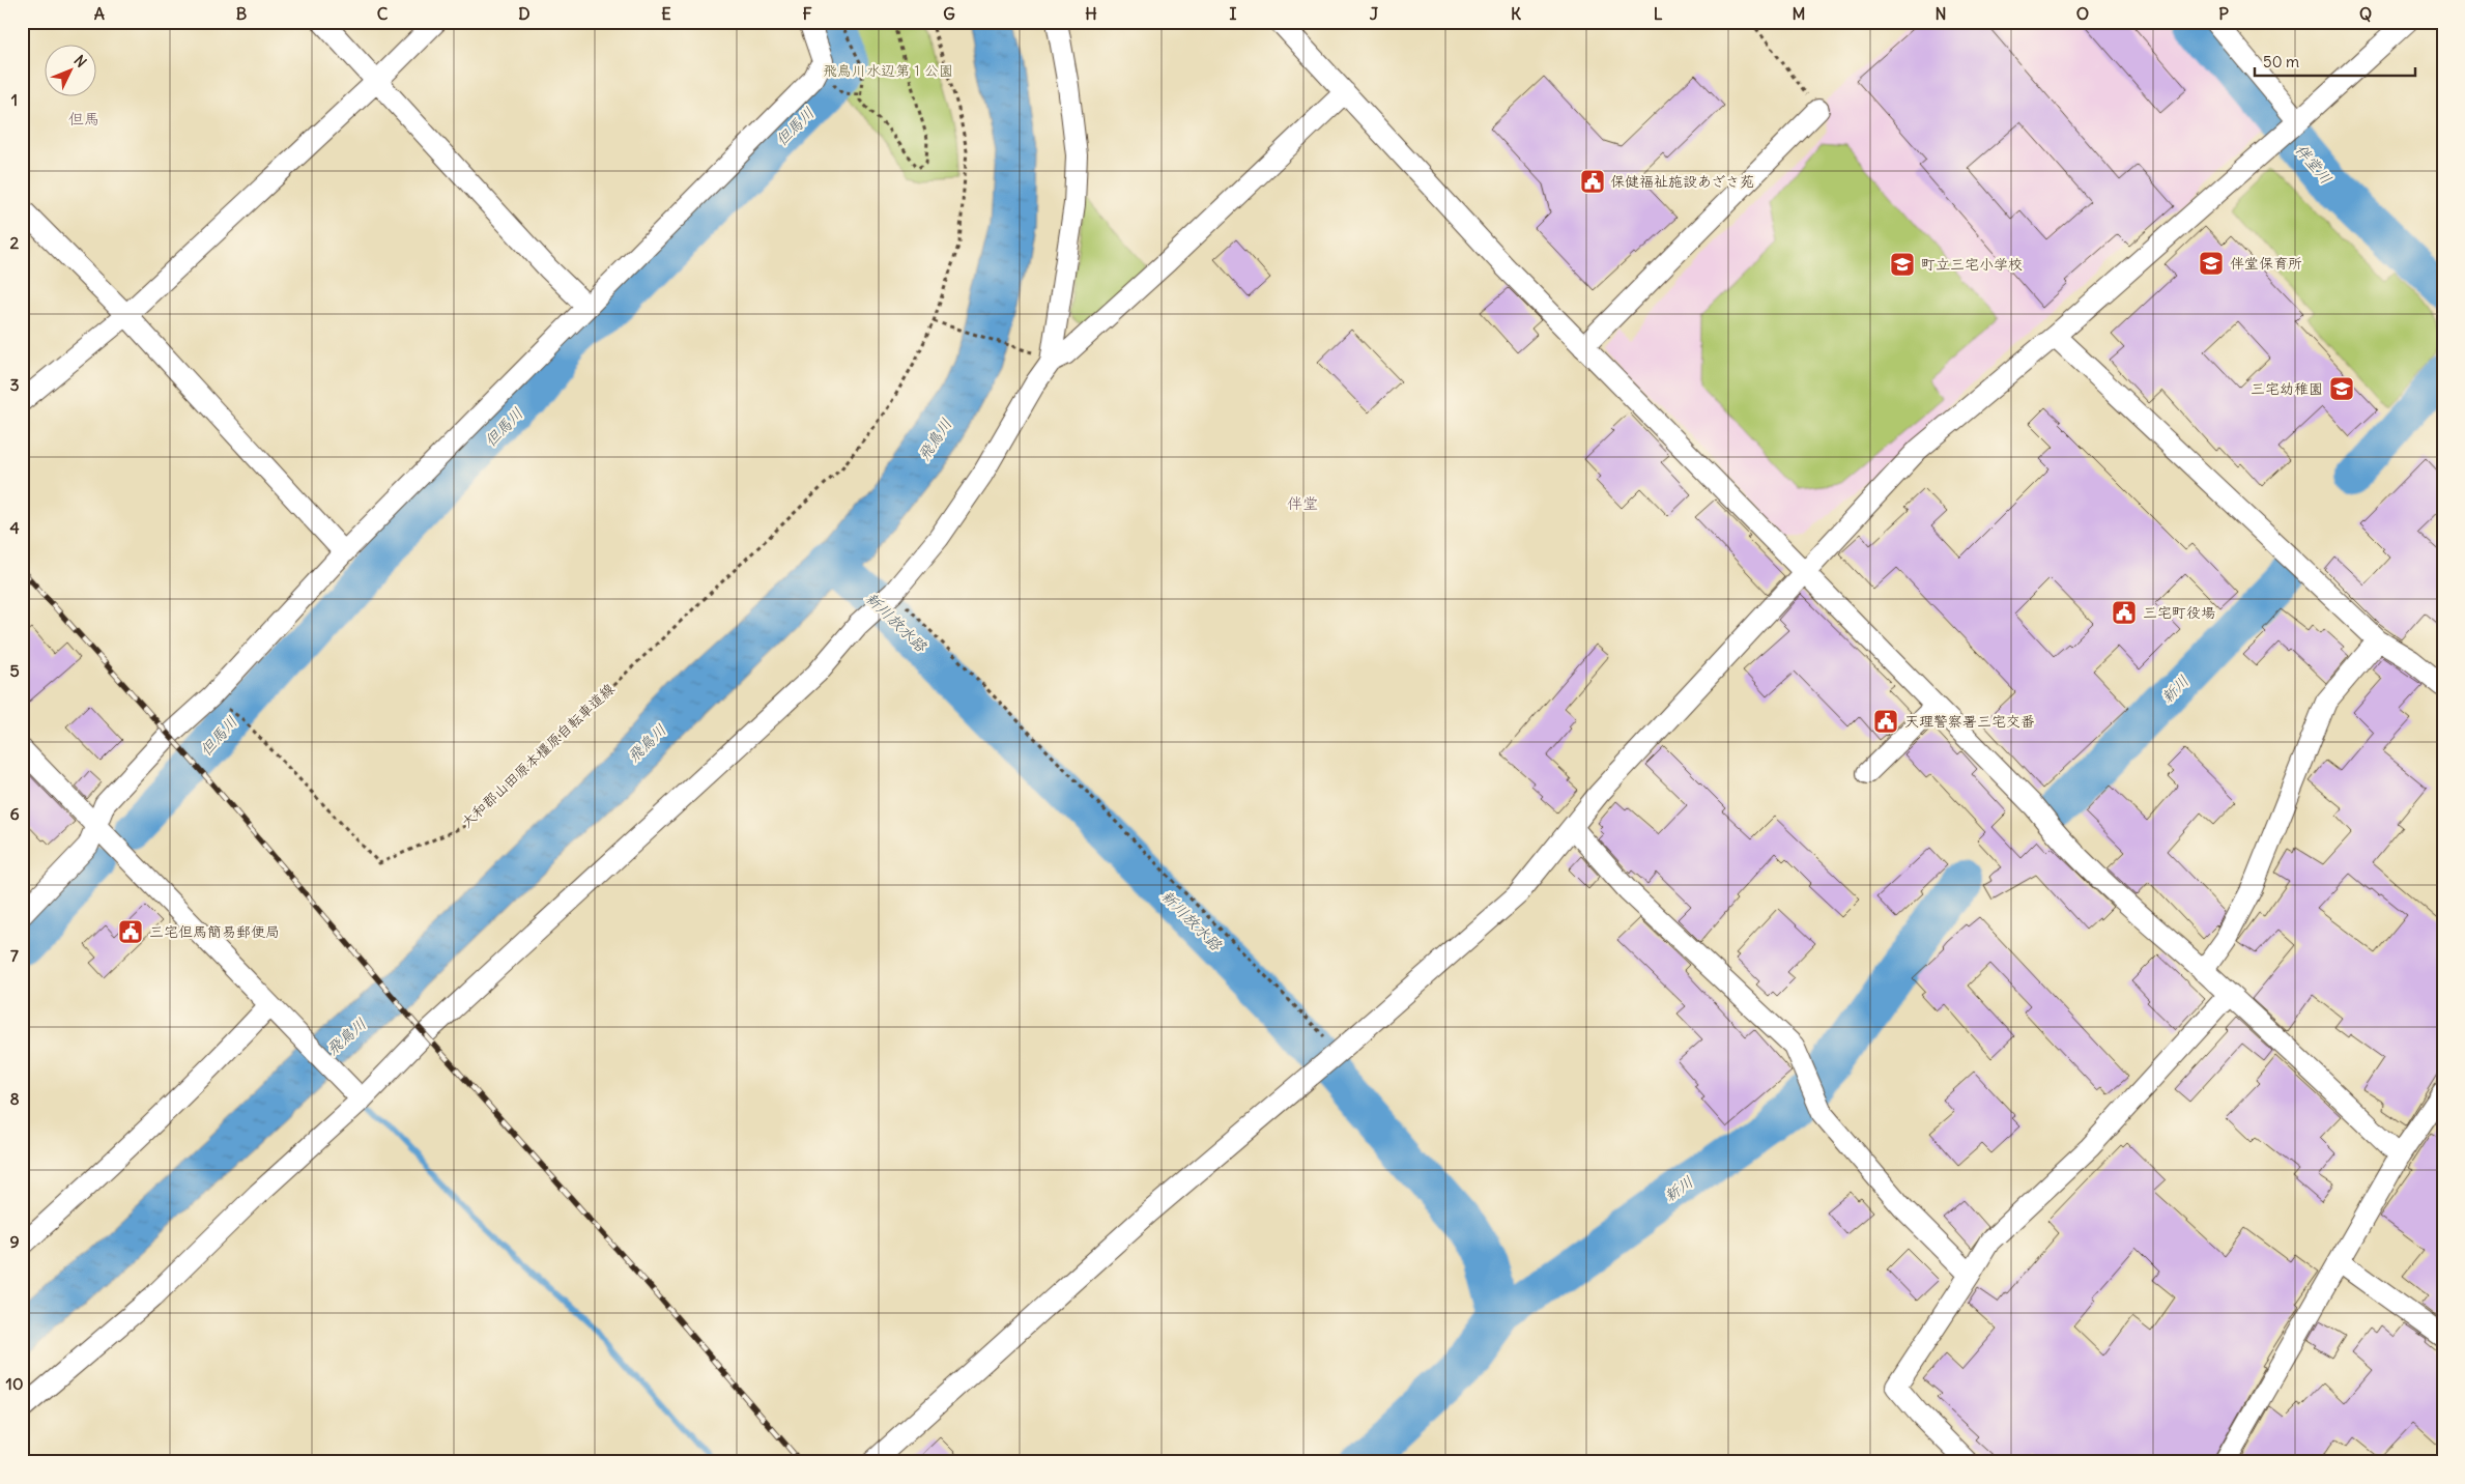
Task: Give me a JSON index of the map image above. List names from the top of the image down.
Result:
{
  "streets": {
    "path": ["大和郡山田原本橿原自転車道線"]
  },
  "districts": ["但馬", "伴堂"],
  "water": [
    "但馬川",
    "伴堂川",
    "飛鳥川",
    "新川放水路",
    "新川"
  ],
  "parks": ["飛鳥川水辺第１公園"],
  "places": {
    "public building": [
      "保健福祉施設あざさ苑",
      "三宅町役場",
      "天理警察署三宅交番",
      "三宅但馬簡易郵便局"
    ],
    "school or university": ["伴堂保育所", "町立三宅小学校", "三宅幼稚園"]
  },
  "scale_bar": "50 m",
  "north": "top right",
  "grid": {
    "columns": [
      "A",
      "B",
      "C",
      "D",
      "E",
      "F",
      "G",
      "H",
      "I",
      "J",
      "K",
      "L",
      "M",
      "N",
      "O",
      "P",
      "Q"
    ],
    "rows": [
      "1",
      "2",
      "3",
      "4",
      "5",
      "6",
      "7",
      "8",
      "9",
      "10"
    ]
  }
}
